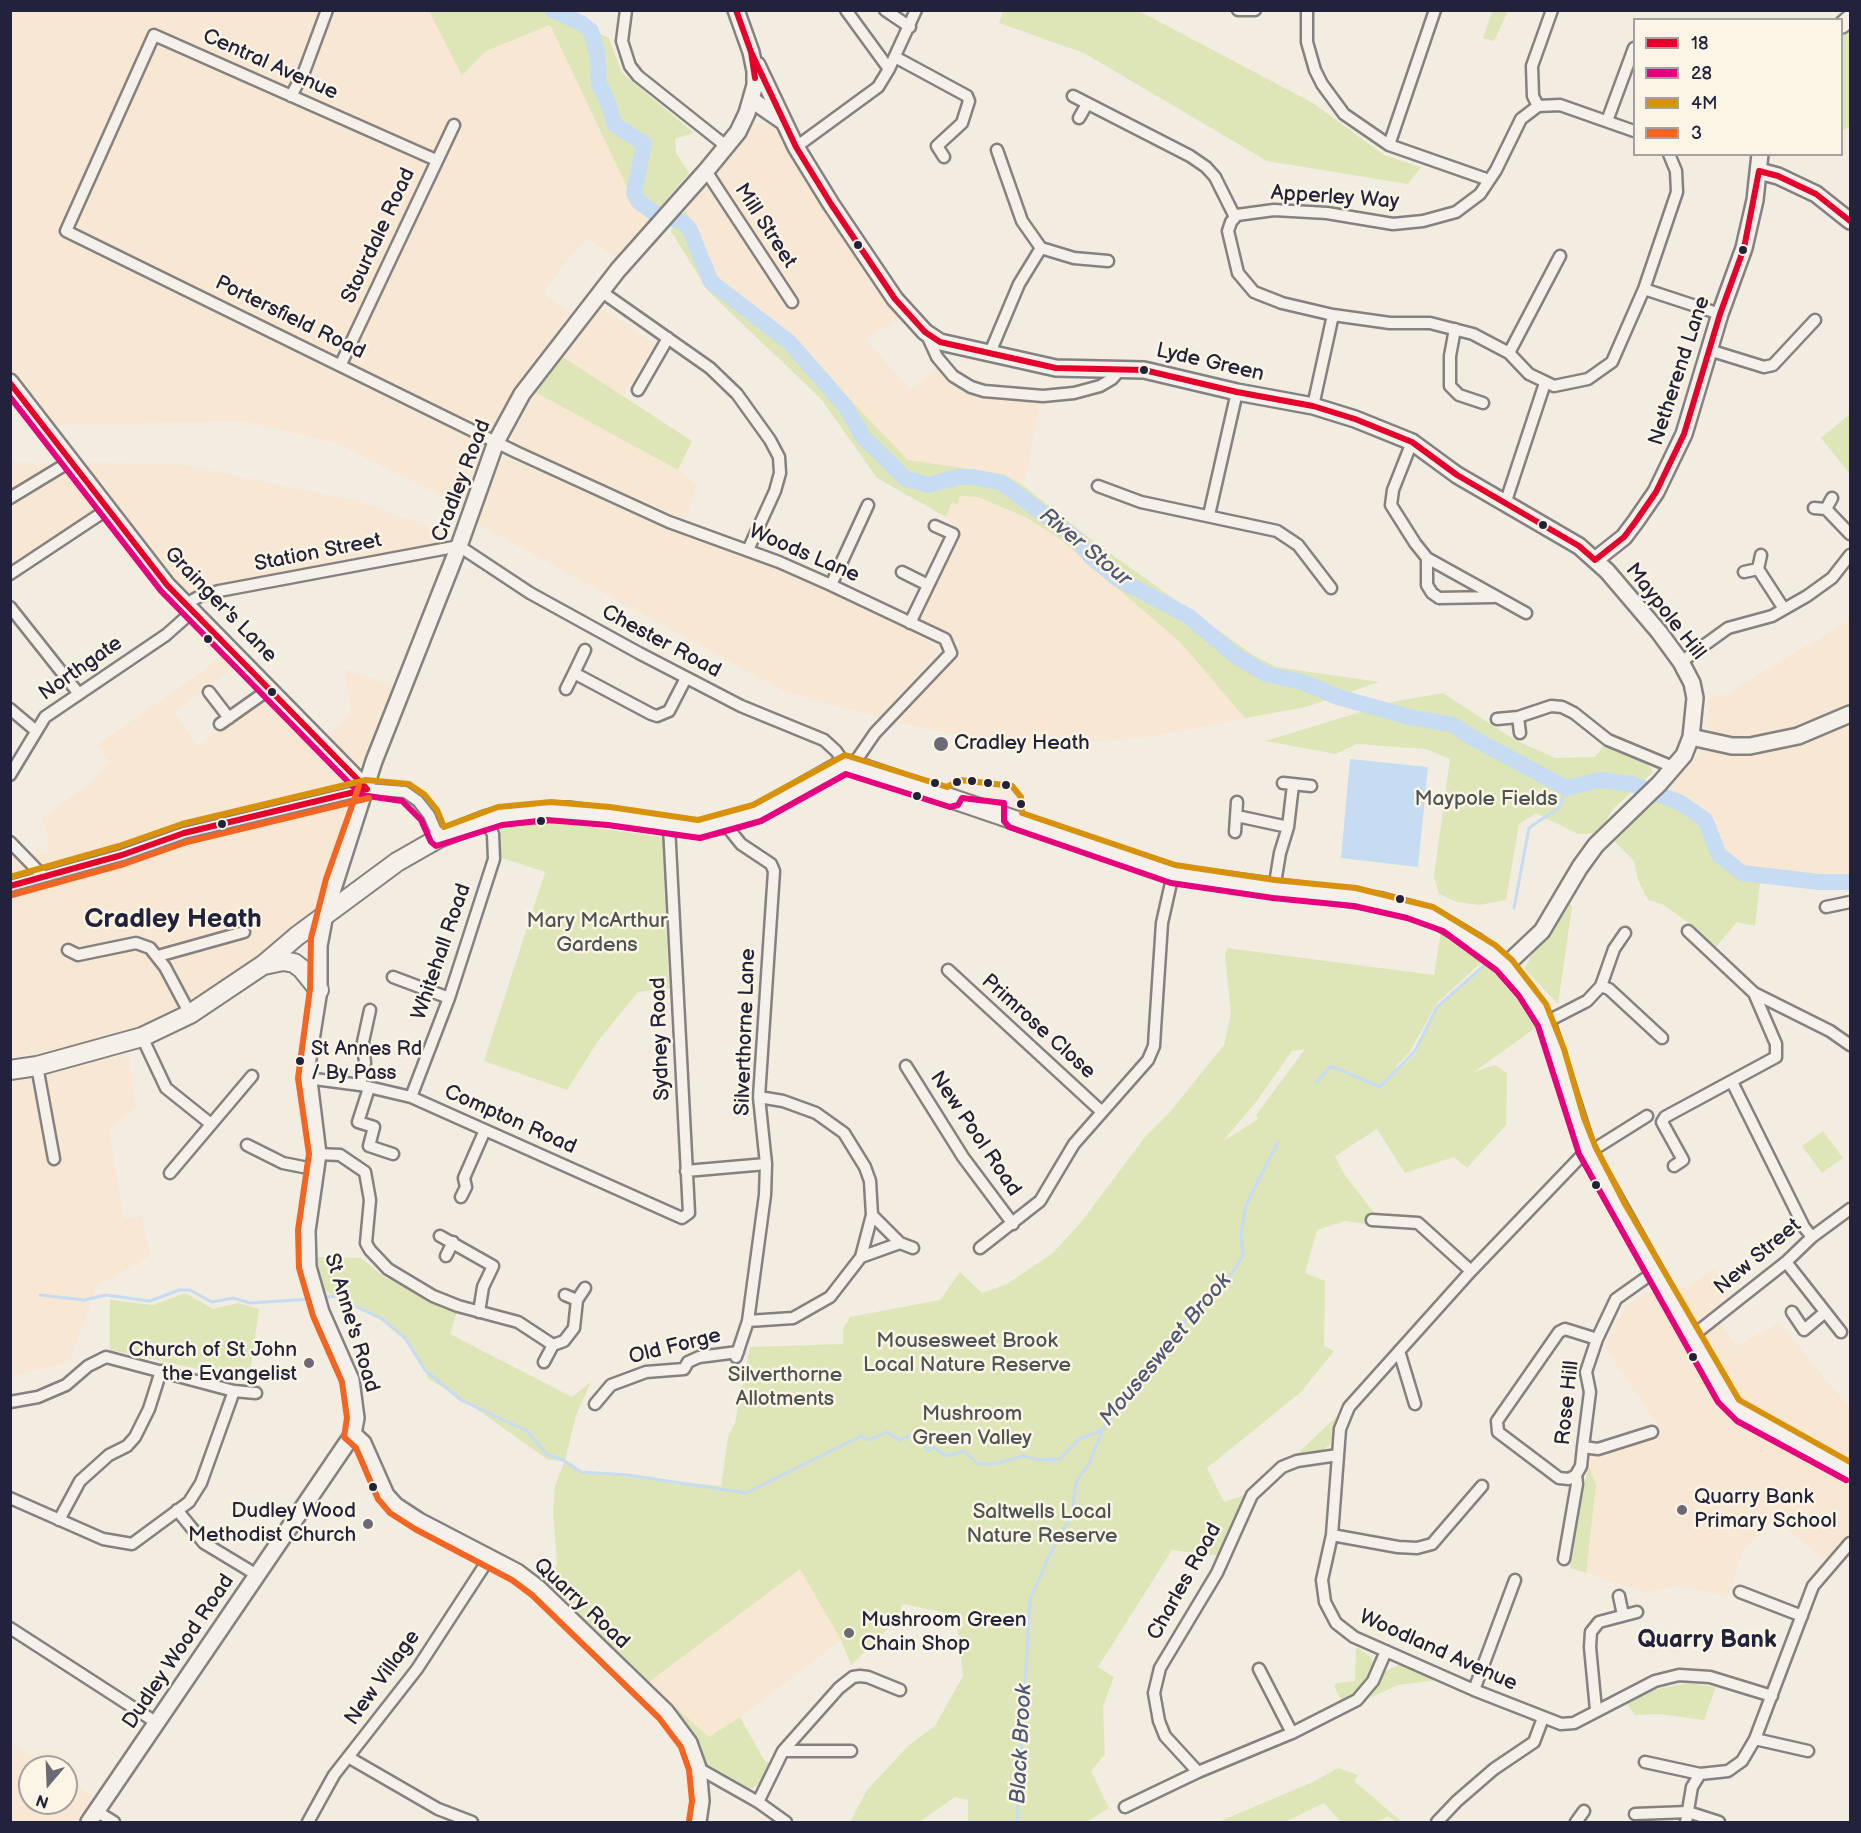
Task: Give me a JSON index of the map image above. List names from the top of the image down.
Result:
{
  "streets": {
    "street": [
      "Central Avenue",
      "Apperley Way",
      "Mill Street",
      "Stourdale Road",
      "Portersfield Road",
      "Lyde Green",
      "Netherend Lane",
      "Cradley Road",
      "Station Street",
      "Woods Lane",
      "Grainger's Lane",
      "Maypole Hill",
      "Chester Road",
      "Northgate",
      "Whitehall Road",
      "Primrose Close",
      "Silverthorne Lane",
      "Sydney Road",
      "Compton Road",
      "New Pool Road",
      "New Street",
      "St Anne's Road",
      "Old Forge",
      "Rose Hill",
      "Charles Road",
      "Quarry Road",
      "Woodland Avenue",
      "Dudley Wood Road",
      "New Village"
    ]
  },
  "crossings": [
    ["Central Avenue", "Stourdale Road"],
    ["Central Avenue", "Portersfield Road"],
    ["Mill Street", "Cradley Road"],
    ["Stourdale Road", "Portersfield Road"],
    ["Portersfield Road", "Cradley Road"],
    ["Portersfield Road", "Woods Lane"],
    ["Lyde Green", "Netherend Lane"],
    ["Lyde Green", "Cradley Road"],
    ["Lyde Green", "Maypole Hill"],
    ["Netherend Lane", "Maypole Hill"],
    ["Cradley Road", "Station Street"],
    ["Cradley Road", "Woods Lane"],
    ["Cradley Road", "Grainger's Lane"],
    ["Cradley Road", "Chester Road"],
    ["Cradley Road", "St Anne's Road"],
    ["Station Street", "Grainger's Lane"],
    ["Station Street", "Chester Road"],
    ["Station Street", "Northgate"],
    ["Woods Lane", "Chester Road"],
    ["Grainger's Lane", "Northgate"],
    ["Grainger's Lane", "St Anne's Road"],
    ["Whitehall Road", "Compton Road"],
    ["Primrose Close", "New Pool Road"],
    ["Silverthorne Lane", "Old Forge"],
    ["Sydney Road", "Compton Road"],
    ["Compton Road", "St Anne's Road"],
    ["St Anne's Road", "Dudley Wood Road"],
    ["Charles Road", "Woodland Avenue"],
    ["Quarry Road", "Dudley Wood Road"],
    ["Quarry Road", "New Village"]
  ],
  "districts": ["Cradley Heath", "Quarry Bank"],
  "water": ["River Stour", "Mousesweet Brook", "Black Brook"],
  "parks": [
    "Maypole Fields",
    "Mary McArthur Gardens",
    "Mousesweet Brook Local Nature Reserve",
    "Silverthorne Allotments",
    "Mushroom Green Valley",
    "Saltwells Local Nature Reserve"
  ],
  "places": [
    "Cradley Heath",
    "St Annes Rd / By Pass",
    "Church of St John the Evangelist",
    "Quarry Bank Primary School",
    "Dudley Wood Methodist Church",
    "Mushroom Green Chain Shop"
  ],
  "lines": [
    "transit line 18",
    "transit line 28",
    "transit line 4M",
    "transit line 3"
  ],
  "legend": [
    "18",
    "28",
    "4M",
    "3"
  ],
  "north": "bottom"
}
